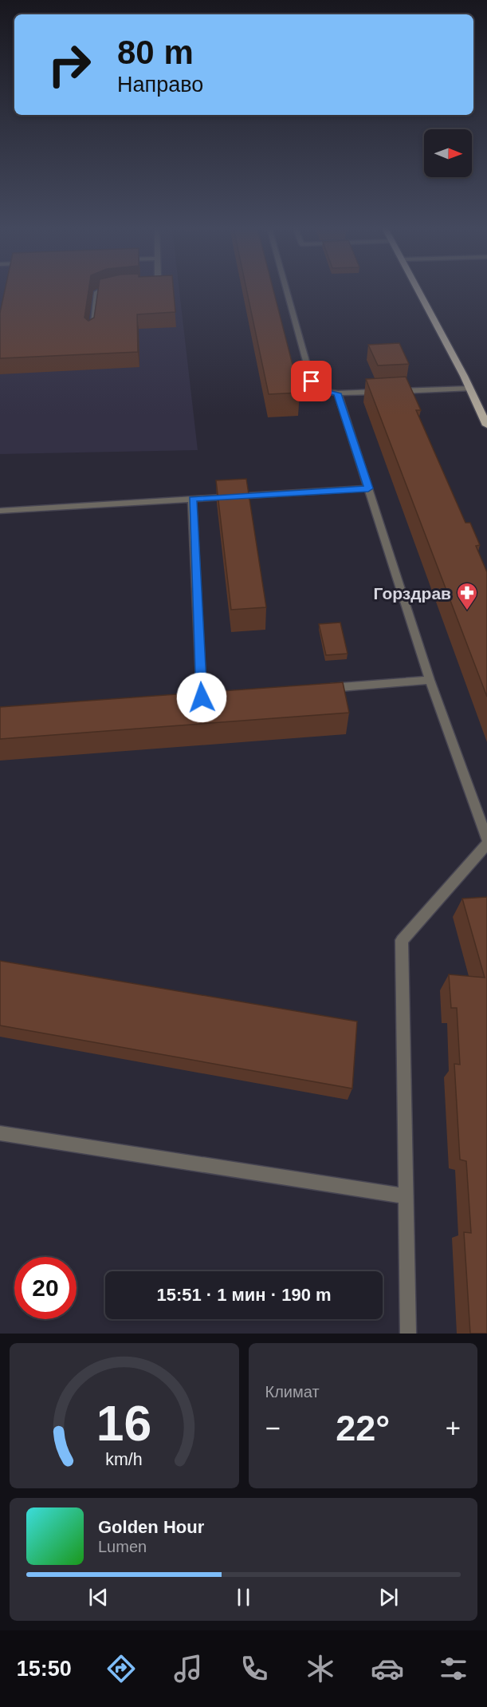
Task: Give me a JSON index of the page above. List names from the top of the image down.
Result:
{
  "places": {
    "pharmacy": ["Горздрав"]
  },
  "north": "right",
  "page": {
    "turn": ["80 m", "Направо"],
    "limit": "20",
    "trip": "15:51 · 1 мин · 190 m",
    "tile": "Климат",
    "heat": ["−", "22°", "+"],
    "song": ["Golden Hour", "Lumen"],
    "tabs": "15:50",
    "gauge": ["16", "km/h"]
  }
}
